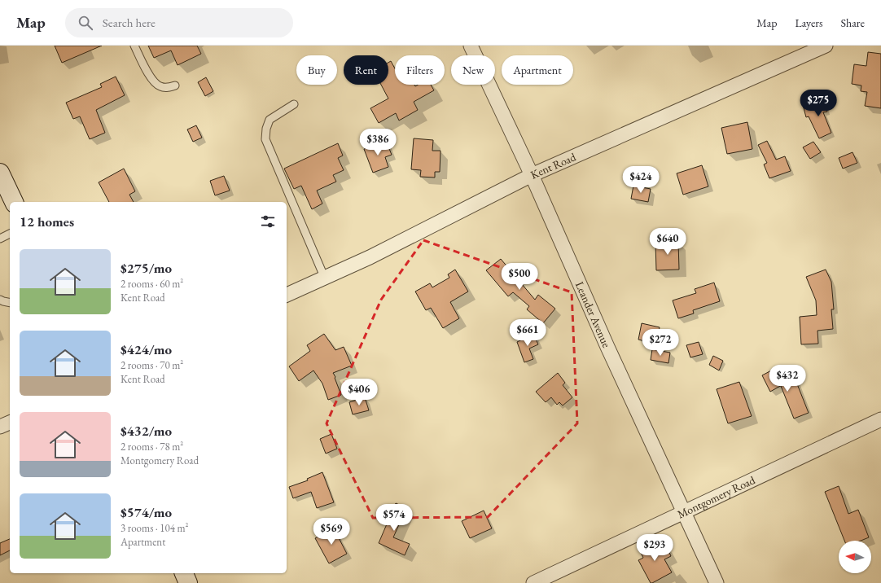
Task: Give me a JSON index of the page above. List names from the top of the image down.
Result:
{
  "streets": {
    "street": ["Kent Road", "Leander Avenue", "Montgomery Road"]
  },
  "crossings": [
    ["Kent Road", "Leander Avenue"],
    ["Leander Avenue", "Montgomery Road"]
  ],
  "north": "left",
  "page": {
    "header": "Map",
    "search": "Search here",
    "nav": ["Map", "Layers", "Share"],
    "chip": [
      "Buy",
      "Rent",
      "Filters",
      "New",
      "Apartment"
    ],
    "price": [
      "$275",
      "$386",
      "$424",
      "$640",
      "$500",
      "$661",
      "$272",
      "$432",
      "$406",
      "$574",
      "$569",
      "$293"
    ],
    "heading": "12 homes",
    "list": [
      {
        "name": "$275/mo",
        "note": "2 rooms · 60 m² · Kent Road"
      },
      {
        "name": "$424/mo",
        "note": "2 rooms · 70 m² · Kent Road"
      },
      {
        "name": "$432/mo",
        "note": "2 rooms · 78 m² · Montgomery Road"
      },
      {
        "name": "$574/mo",
        "note": "3 rooms · 104 m² · Apartment"
      }
    ]
  }
}
